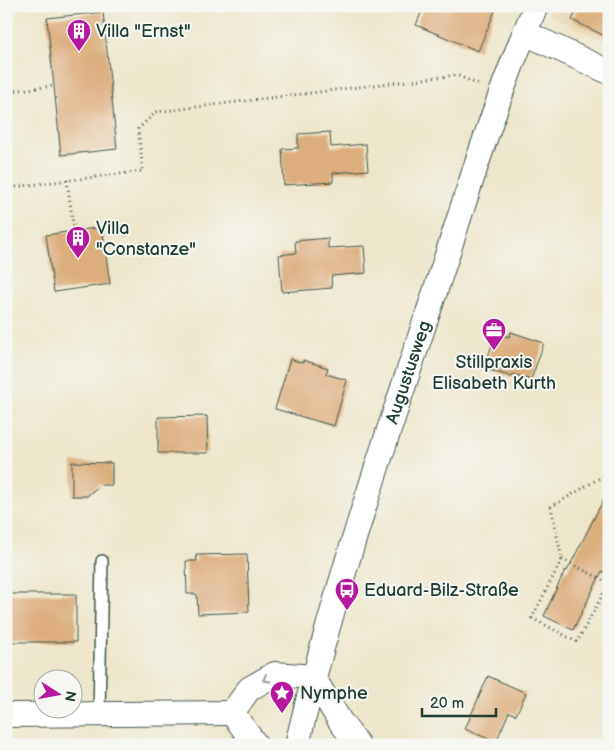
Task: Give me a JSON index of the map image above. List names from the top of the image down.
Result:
{
  "streets": {
    "street": ["Augustusweg"]
  },
  "places": {
    "building": ["Villa \"Ernst\"", "Villa \"Constanze\""],
    "office": ["Stillpraxis Elisabeth Kurth"],
    "bus stop": ["Eduard-Bilz-Straße"],
    "place": ["Nymphe"]
  },
  "scale_bar": "20 m",
  "north": "right"
}
